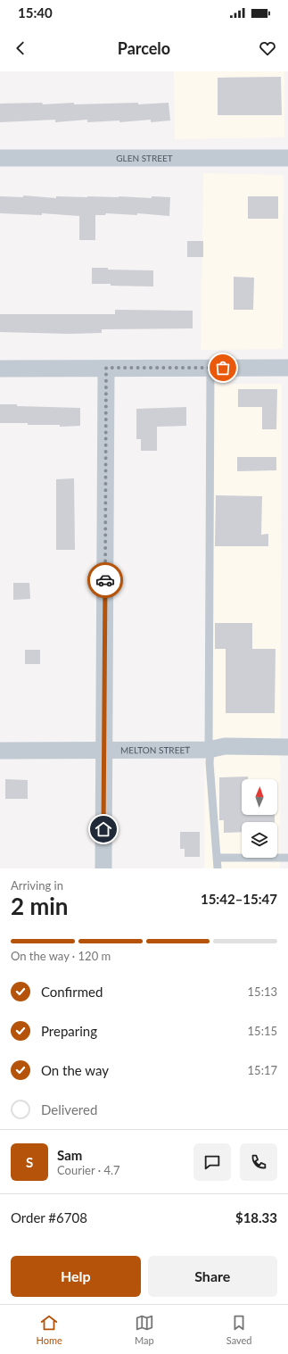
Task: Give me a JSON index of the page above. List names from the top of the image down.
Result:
{
  "streets": {
    "street": ["GLEN STREET", "MELTON STREET"]
  },
  "north": "top",
  "page": {
    "status": "15:40",
    "header": "Parcelo",
    "heading": ["2 min", "Arriving in", "15:42–15:47"],
    "panel": [
      "Sam",
      "Courier · 4.7",
      "Order #6708",
      "$18.33"
    ],
    "bar": "On the way · 120 m",
    "list": [
      ["Confirmed", "15:13"],
      ["Preparing", "15:15"],
      ["On the way", "15:17"],
      "Delivered"
    ],
    "round": "S",
    "buttons": ["Help", "Share"],
    "tabs": ["Home", "Map", "Saved"]
  }
}
